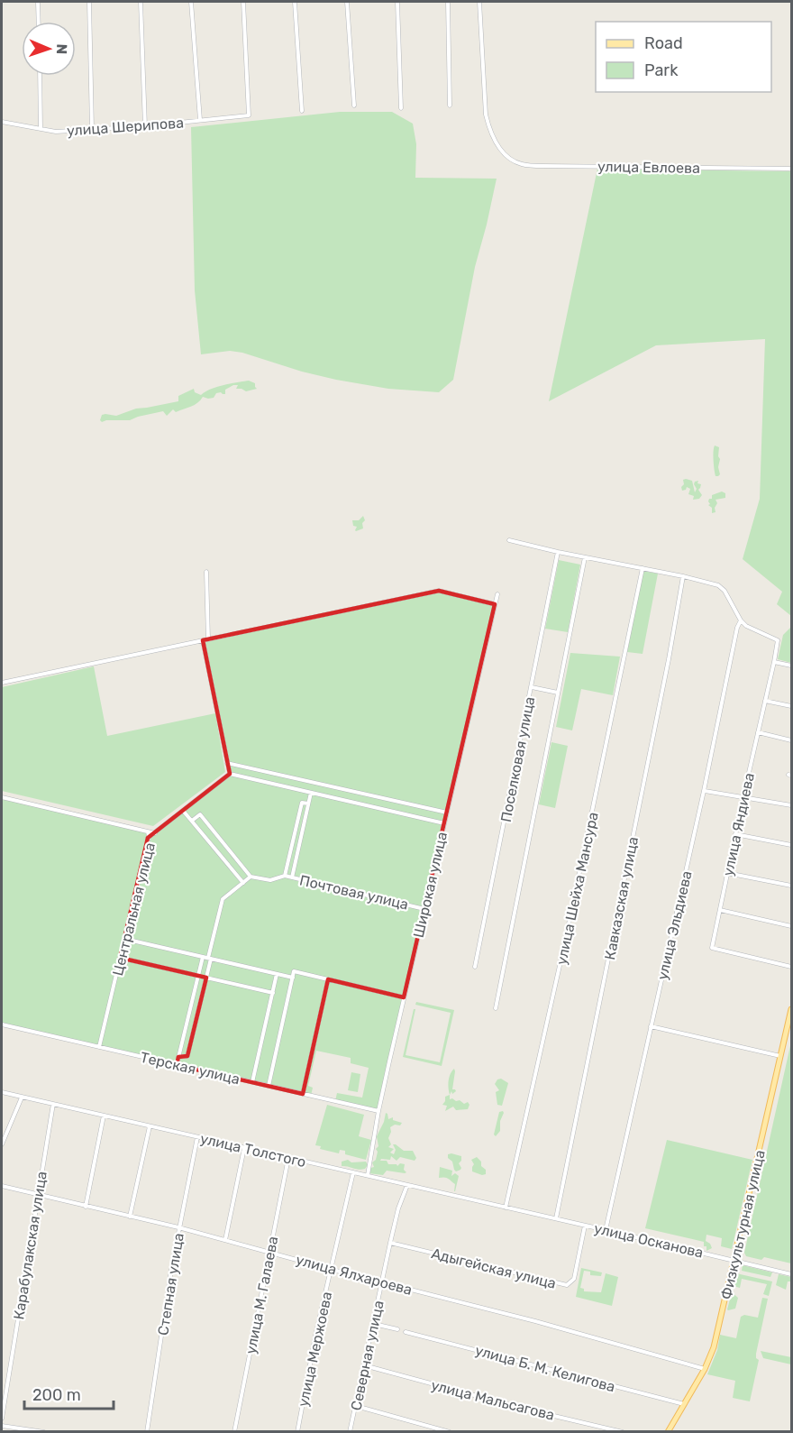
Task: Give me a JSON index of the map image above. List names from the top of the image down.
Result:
{
  "streets": {
    "main road": ["Физкультурная улица"],
    "street": [
      "улица Шерипова",
      "улица Евлоева",
      "Поселковая улица",
      "улица Яндиева",
      "Широкая улица",
      "улица Шейха Мансура",
      "Почтовая улица",
      "Кавказская улица",
      "Центральная улица",
      "улица Эльдиева",
      "Терская улица",
      "улица Толстого",
      "улица Осканова",
      "Карабулакская улица",
      "Адыгейская улица",
      "улица Ялхароева",
      "Степная улица",
      "улица М. Галаева",
      "улица Мержоева",
      "Северная улица",
      "улица Б. М. Келигова",
      "улица Мальсагова"
    ]
  },
  "crossings": [
    ["улица Яндиева", "улица Эльдиева"],
    ["Широкая улица", "Почтовая улица"],
    ["Широкая улица", "Терская улица"],
    ["Широкая улица", "улица Толстого"],
    ["улица Шейха Мансура", "улица Толстого"],
    ["улица Шейха Мансура", "улица Осканова"],
    ["Кавказская улица", "улица Осканова"],
    ["Центральная улица", "Терская улица"],
    ["улица Эльдиева", "улица Осканова"],
    ["улица Толстого", "улица Осканова"],
    ["улица Толстого", "Карабулакская улица"],
    ["улица Толстого", "Степная улица"],
    ["улица Толстого", "улица М. Галаева"],
    ["улица Толстого", "улица Мержоева"],
    ["улица Толстого", "Северная улица"],
    ["Физкультурная улица", "улица Осканова"],
    ["Физкультурная улица", "улица Ялхароева"],
    ["Физкультурная улица", "улица Б. М. Келигова"],
    ["улица Осканова", "Адыгейская улица"],
    ["Карабулакская улица", "улица Ялхароева"],
    ["Адыгейская улица", "Северная улица"],
    ["улица Ялхароева", "Степная улица"],
    ["улица Ялхароева", "улица М. Галаева"],
    ["улица Ялхароева", "улица Мержоева"],
    ["улица Ялхароева", "Северная улица"],
    ["Северная улица", "улица Мальсагова"]
  ],
  "legend": ["Road", "Park"],
  "scale_bar": "200 m",
  "north": "right"
}
